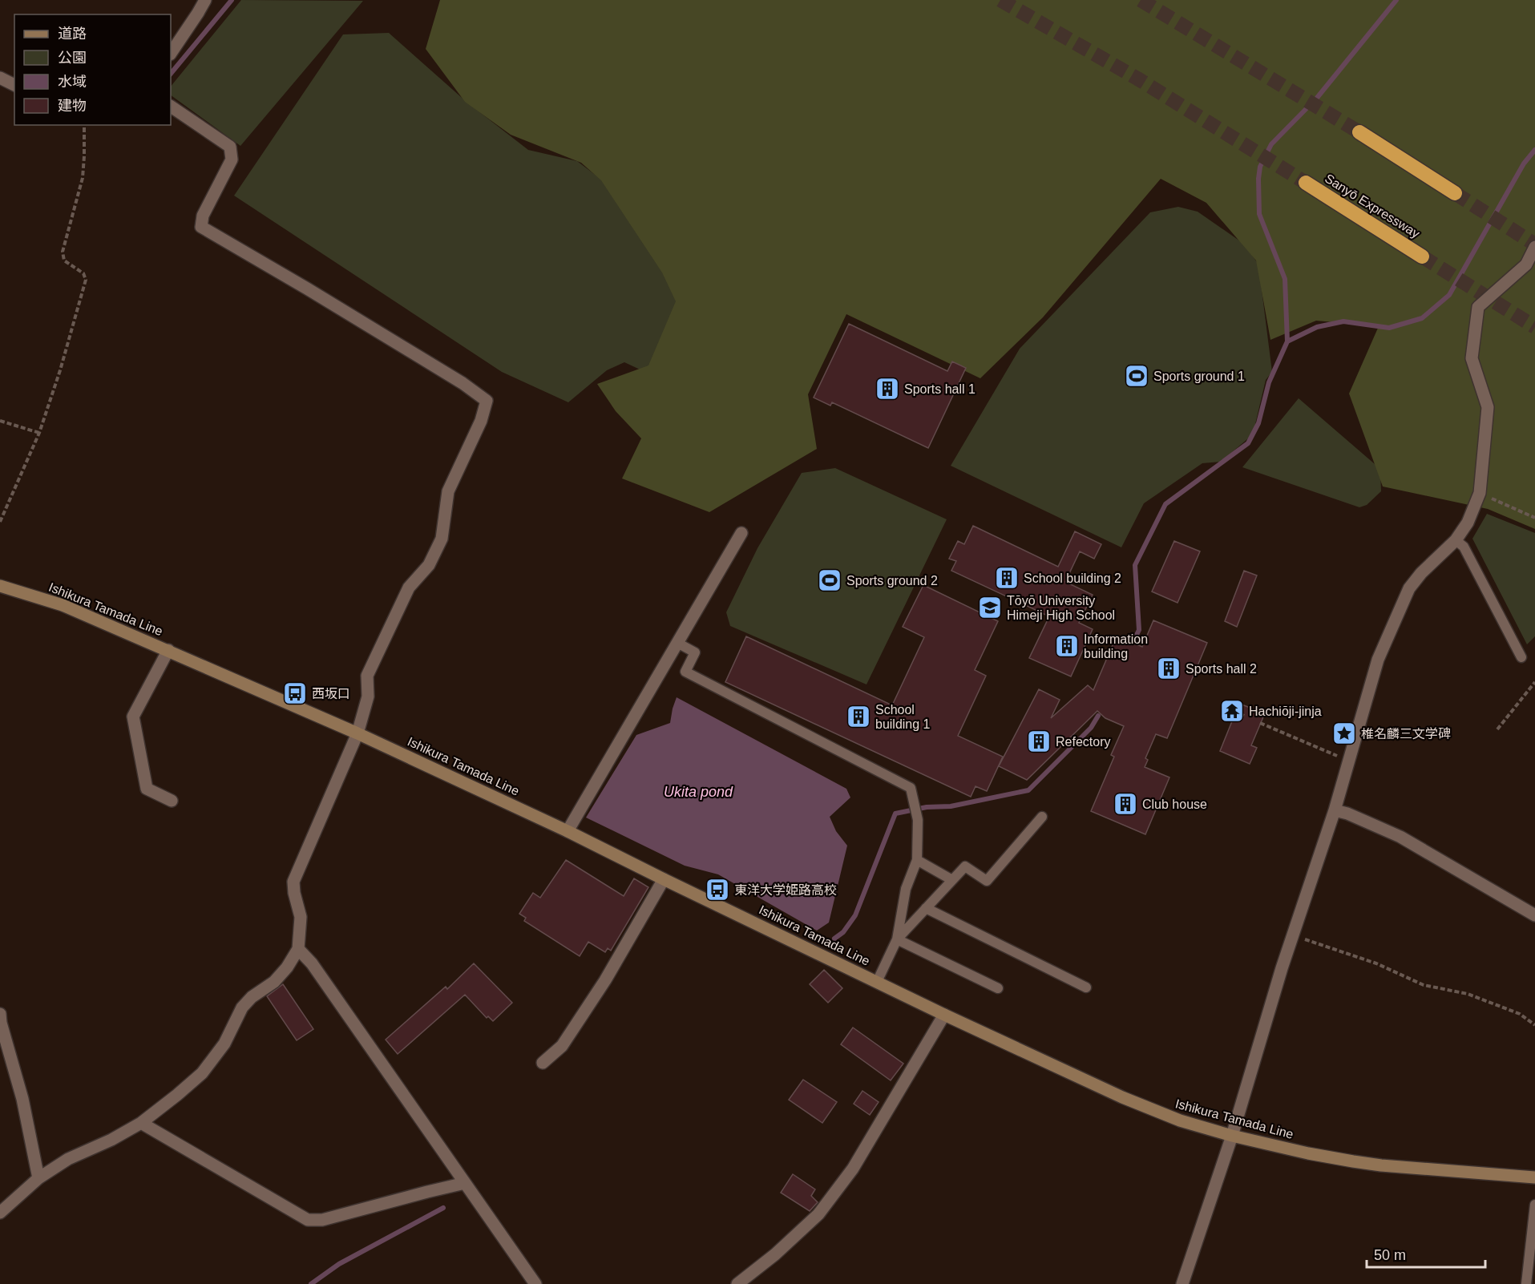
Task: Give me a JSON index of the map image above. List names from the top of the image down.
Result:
{
  "streets": {
    "highway": ["Sanyō Expressway"],
    "main road": ["Ishikura Tamada Line"]
  },
  "water": ["Ukita pond"],
  "places": {
    "sports": ["Sports ground 1", "Sports ground 2"],
    "building": [
      "Sports hall 1",
      "School building 2",
      "Information building",
      "Sports hall 2",
      "School building 1",
      "Refectory",
      "Club house"
    ],
    "school or university": ["Tōyō University Himeji High School"],
    "bus stop": ["西坂口", "東洋大学姫路高校"],
    "temple": ["Hachiōji-jinja"],
    "place": ["椎名麟三文学碑"]
  },
  "legend": [
    "道路",
    "公園",
    "水域",
    "建物"
  ],
  "scale_bar": "50 m"
}
